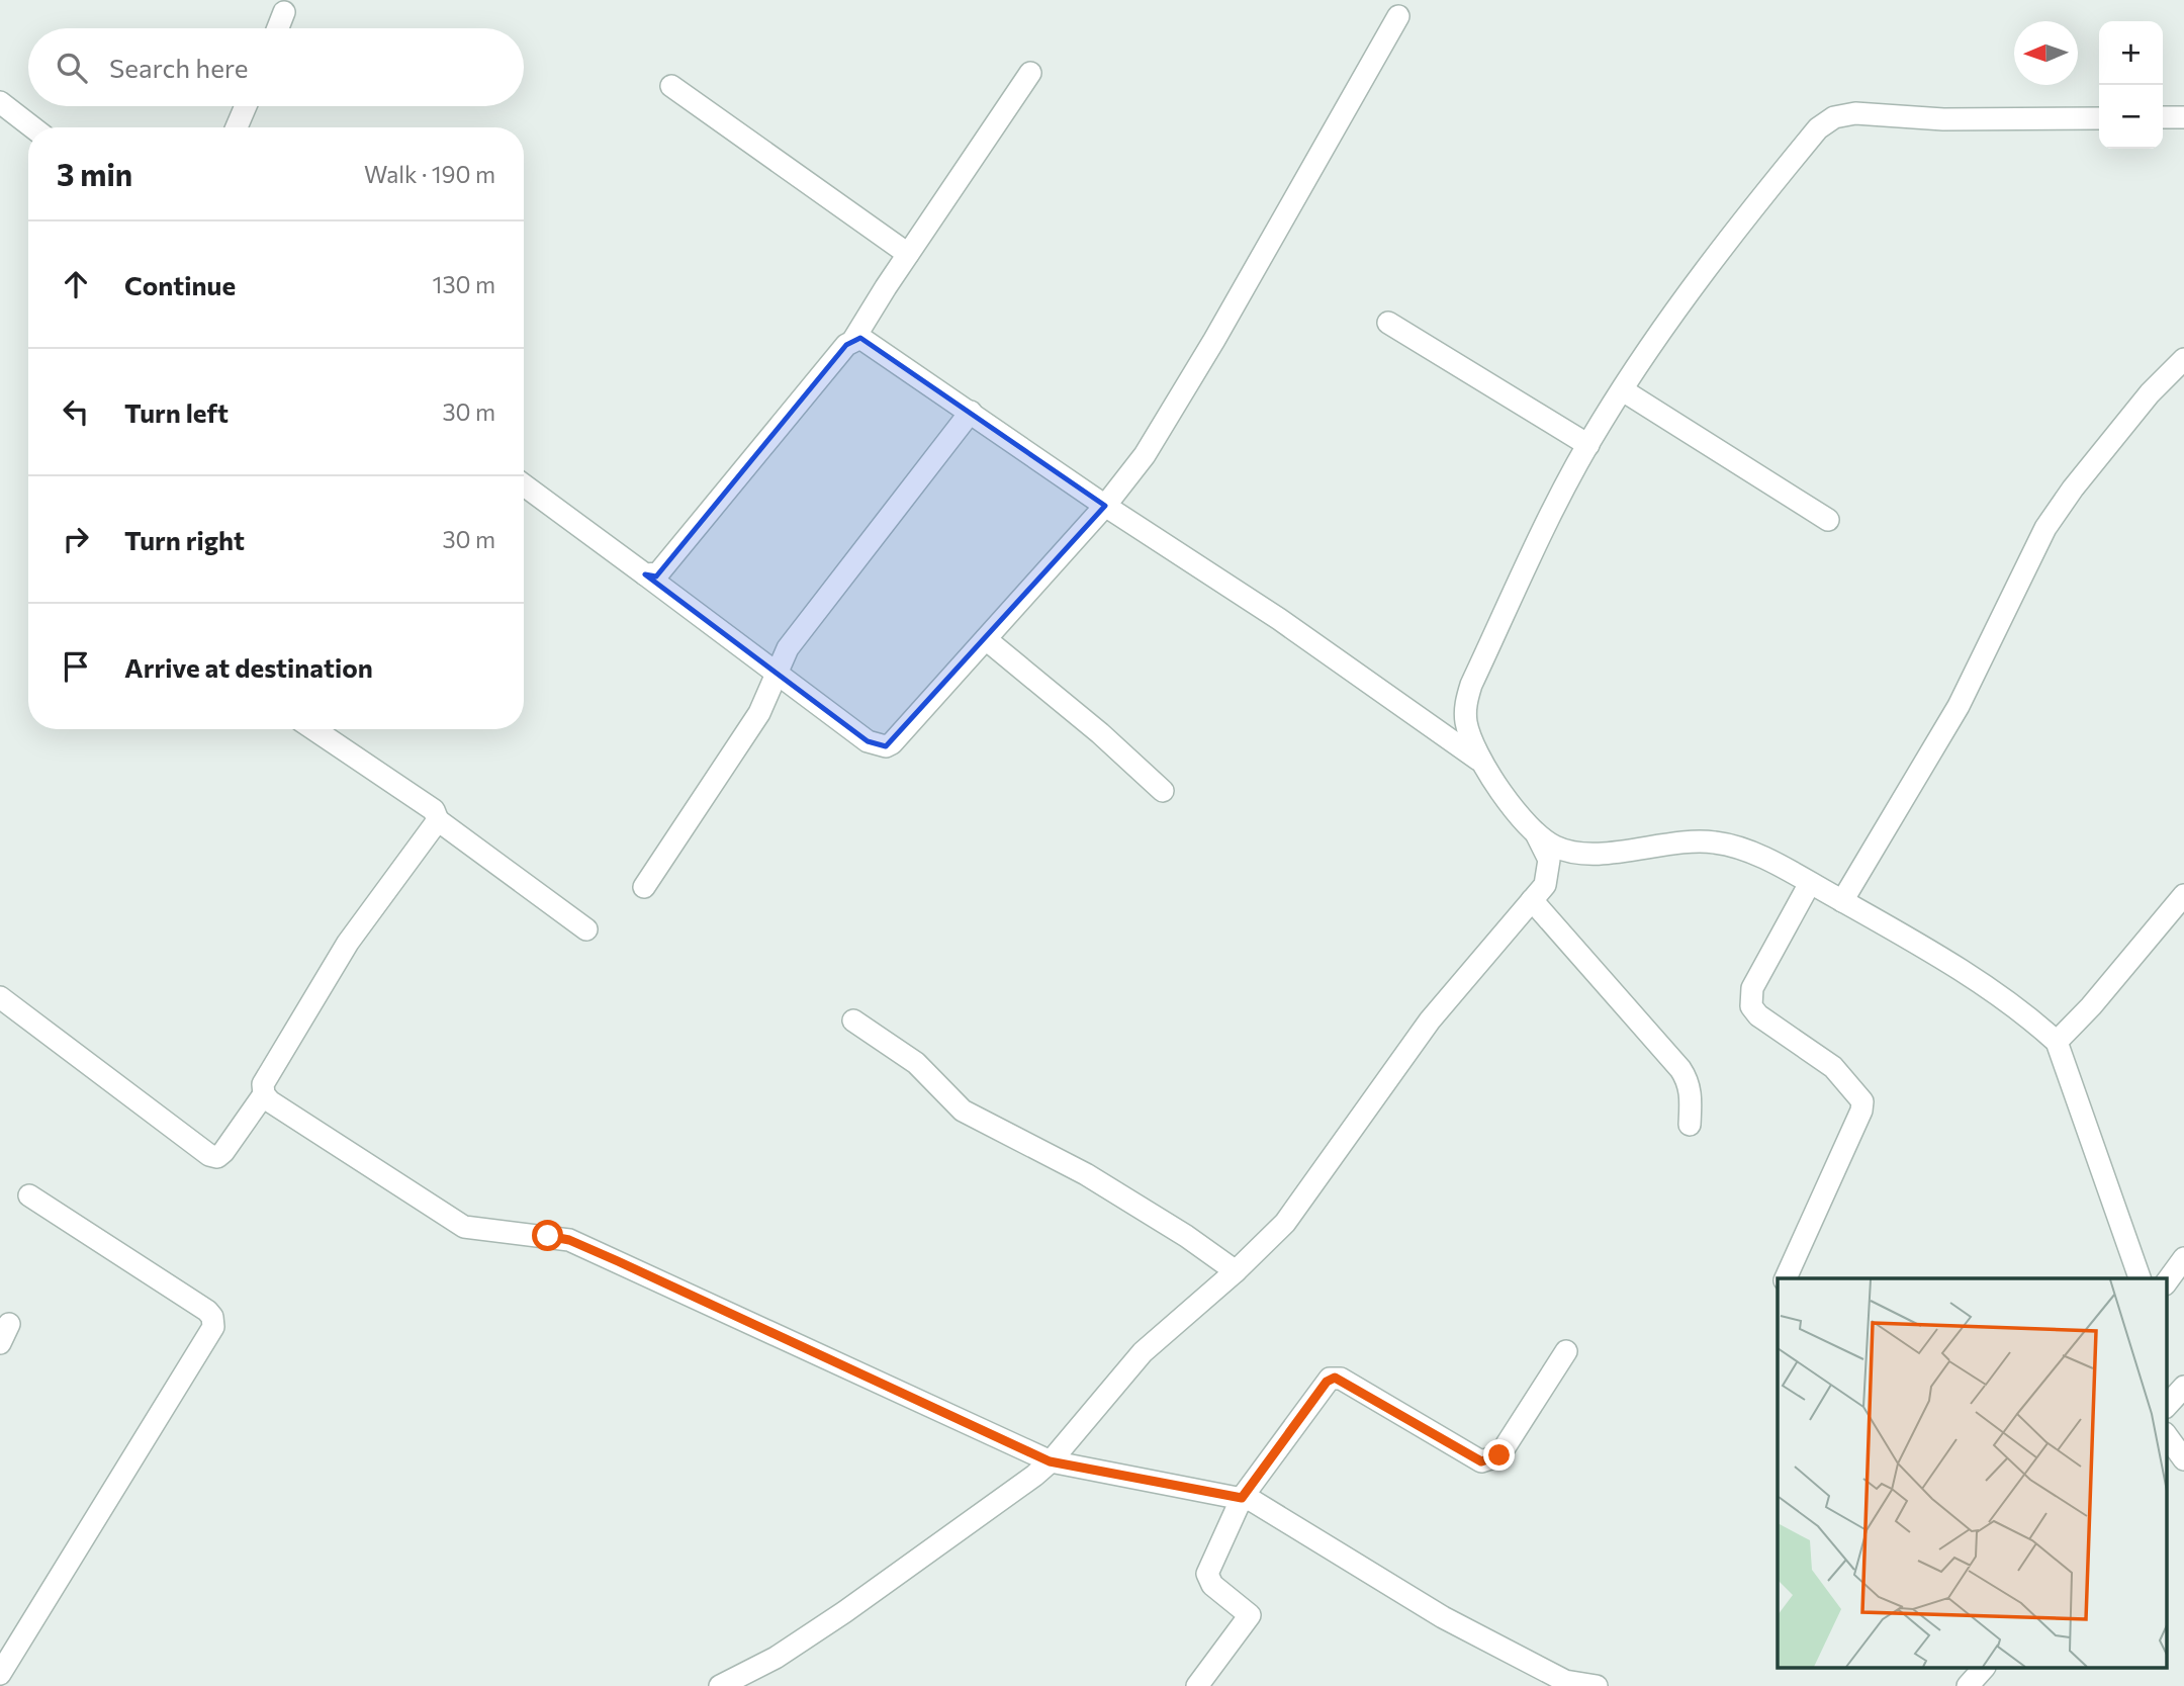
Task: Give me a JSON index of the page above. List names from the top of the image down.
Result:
{
  "north": "left",
  "page": {
    "map_buttons": ["+", "−"],
    "search": "Search here",
    "heading": ["3 min", "Walk · 190 m"],
    "list": [
      ["Continue", "130 m"],
      ["Turn left", "30 m"],
      ["Turn right", "30 m"],
      "Arrive at destination"
    ]
  }
}
